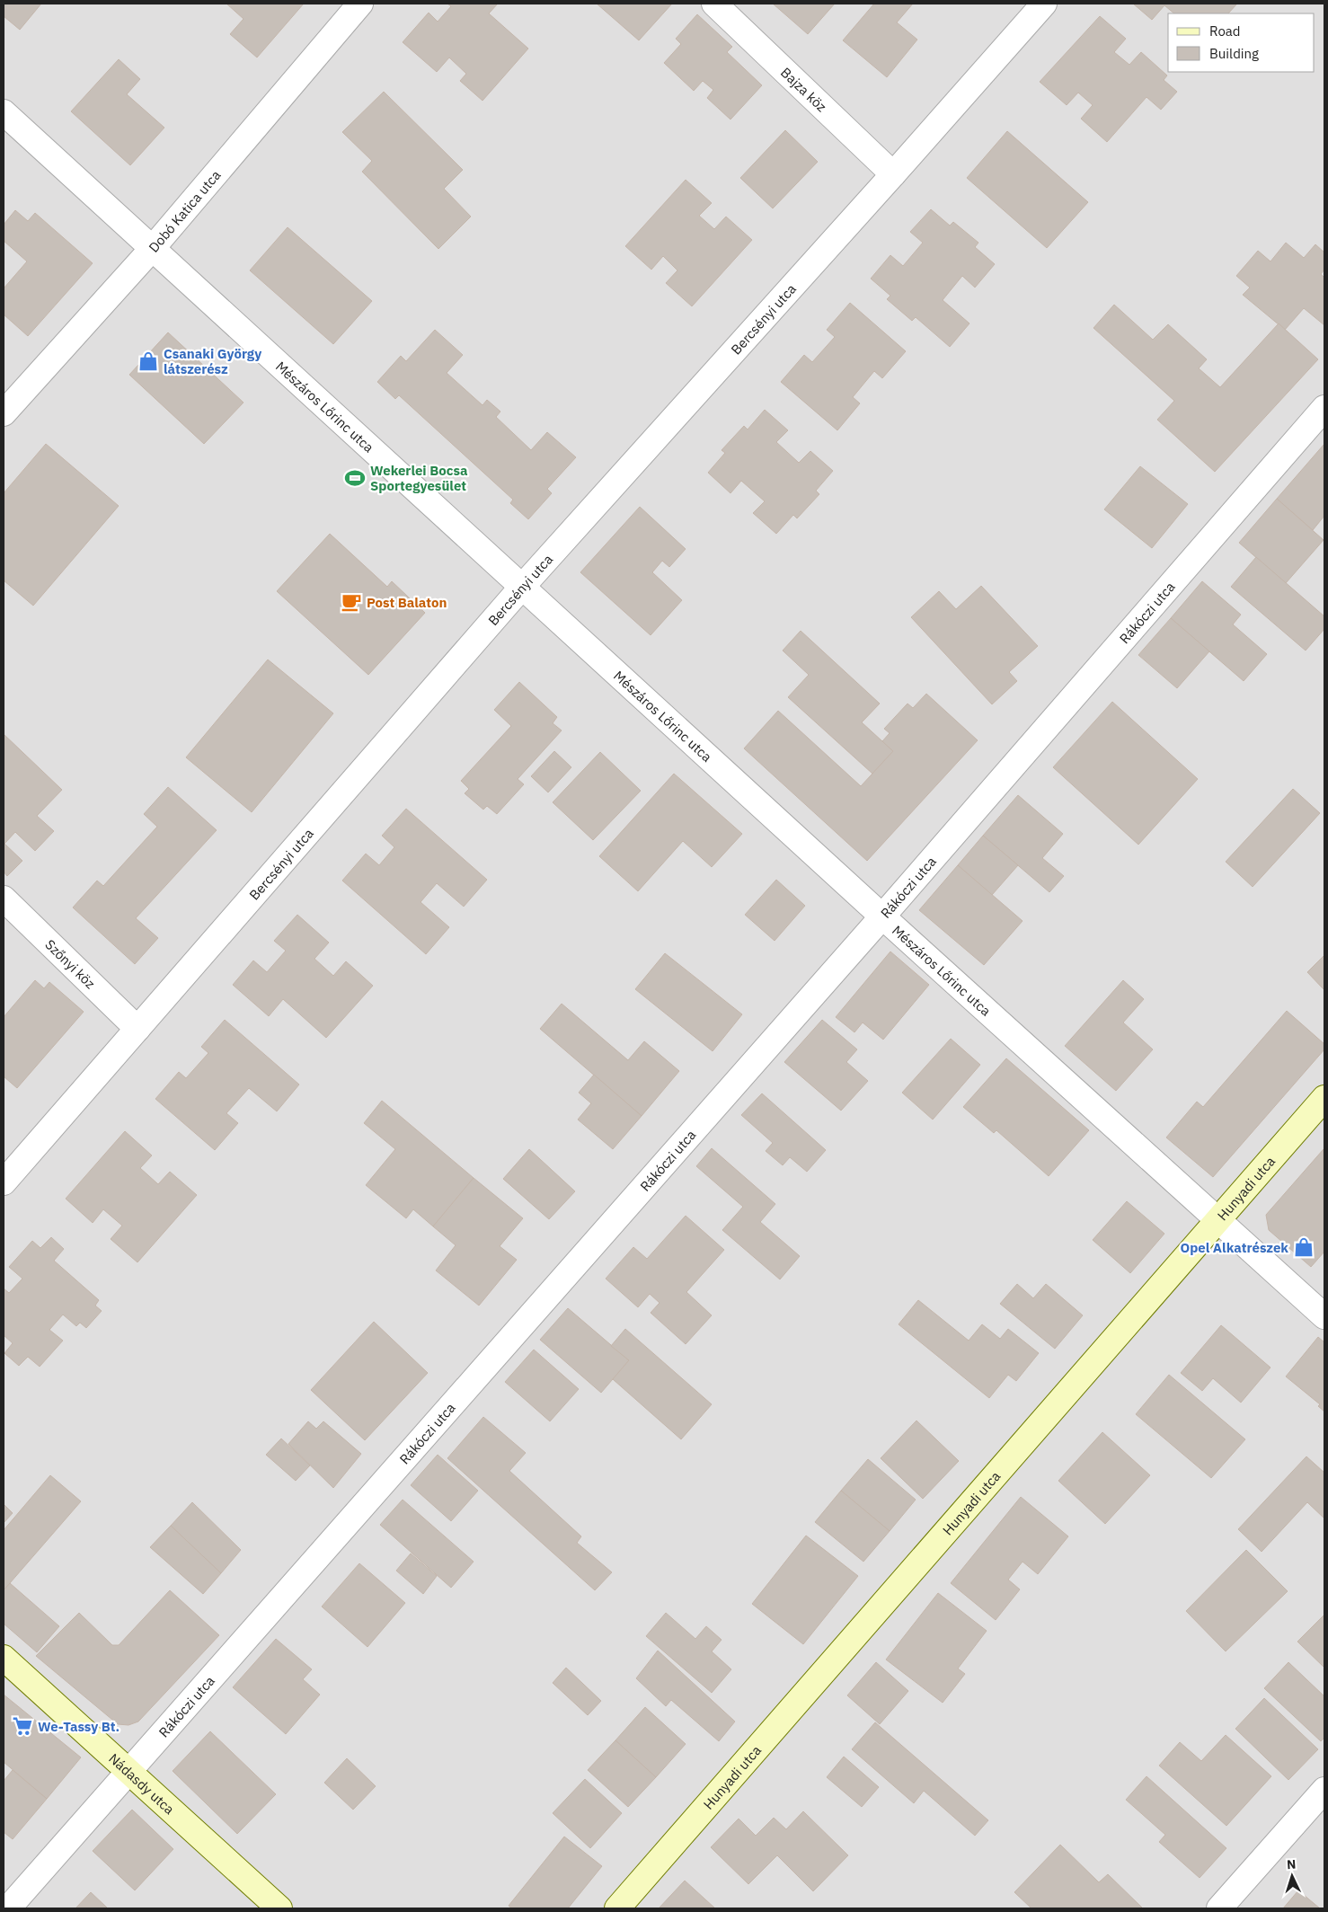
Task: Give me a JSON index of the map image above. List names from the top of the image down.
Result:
{
  "streets": {
    "street": [
      "Bajza köz",
      "Dobó Katica utca",
      "Bercsényi utca",
      "Mészáros Lőrinc utca",
      "Rákóczi utca",
      "Szőnyi köz",
      "Hunyadi utca",
      "Nádasdy utca"
    ]
  },
  "crossings": [
    ["Bajza köz", "Bercsényi utca"],
    ["Dobó Katica utca", "Mészáros Lőrinc utca"],
    ["Bercsényi utca", "Mészáros Lőrinc utca"],
    ["Bercsényi utca", "Szőnyi köz"],
    ["Mészáros Lőrinc utca", "Rákóczi utca"],
    ["Mészáros Lőrinc utca", "Hunyadi utca"],
    ["Rákóczi utca", "Nádasdy utca"]
  ],
  "places": {
    "shop": ["Csanaki György látszerész", "Opel Alkatrészek"],
    "sports": ["Wekerlei Bocsa Sportegyesület"],
    "cafe": ["Post Balaton"],
    "supermarket": ["We-Tassy Bt."]
  },
  "legend": ["Road", "Building"],
  "north": "top"
}
